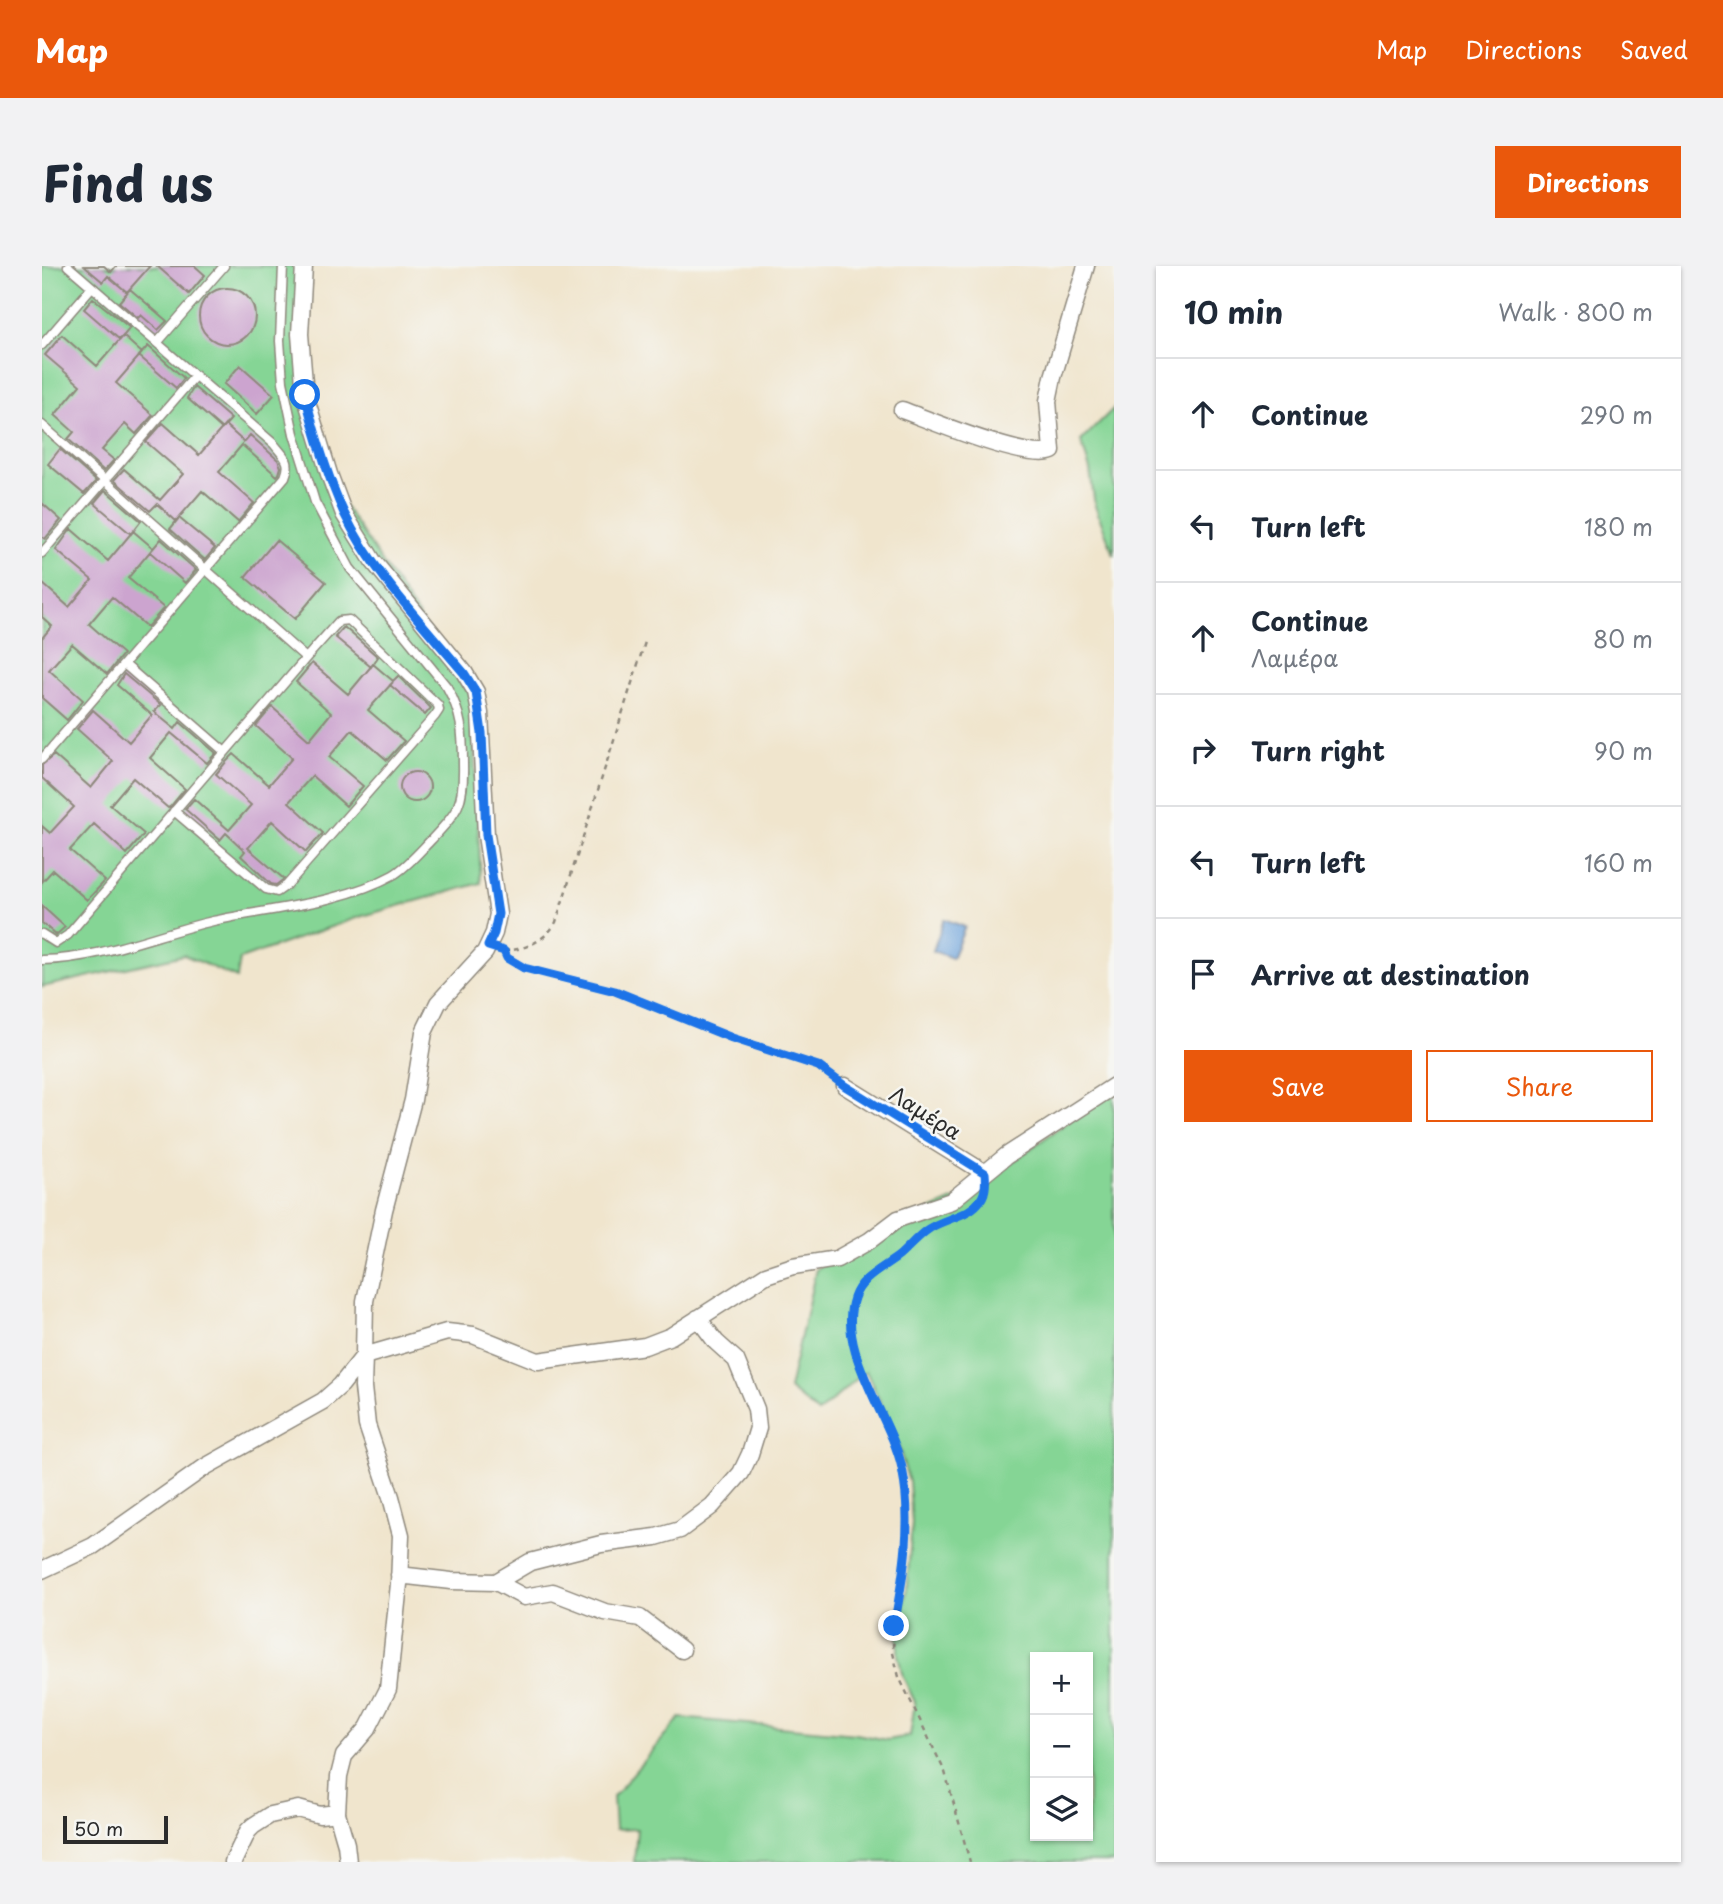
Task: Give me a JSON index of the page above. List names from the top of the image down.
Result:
{
  "streets": {
    "street": ["Λαμέρα"]
  },
  "scale_bar": "50 m",
  "page": {
    "header": "Map",
    "nav": ["Map", "Directions", "Saved"],
    "title": "Find us",
    "buttons": [
      "Directions",
      ["Save", "Share"]
    ],
    "heading": ["10 min", "Walk · 800 m"],
    "list": [
      ["Continue", "290 m"],
      ["Turn left", "180 m"],
      ["Continue", "Λαμέρα", "80 m"],
      ["Turn right", "90 m"],
      ["Turn left", "160 m"],
      "Arrive at destination"
    ],
    "map_buttons": ["+", "−"],
    "scale": "50 m"
  }
}
